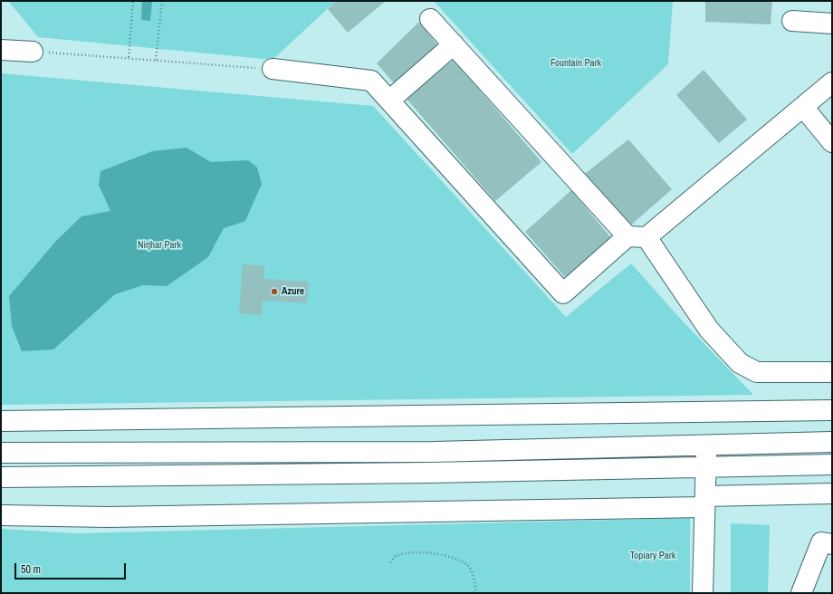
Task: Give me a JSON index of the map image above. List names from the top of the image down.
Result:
{
  "parks": ["Fountain Park", "Nirjhar Park", "Topiary Park"],
  "places": ["Azure"],
  "scale_bar": "50 m"
}
